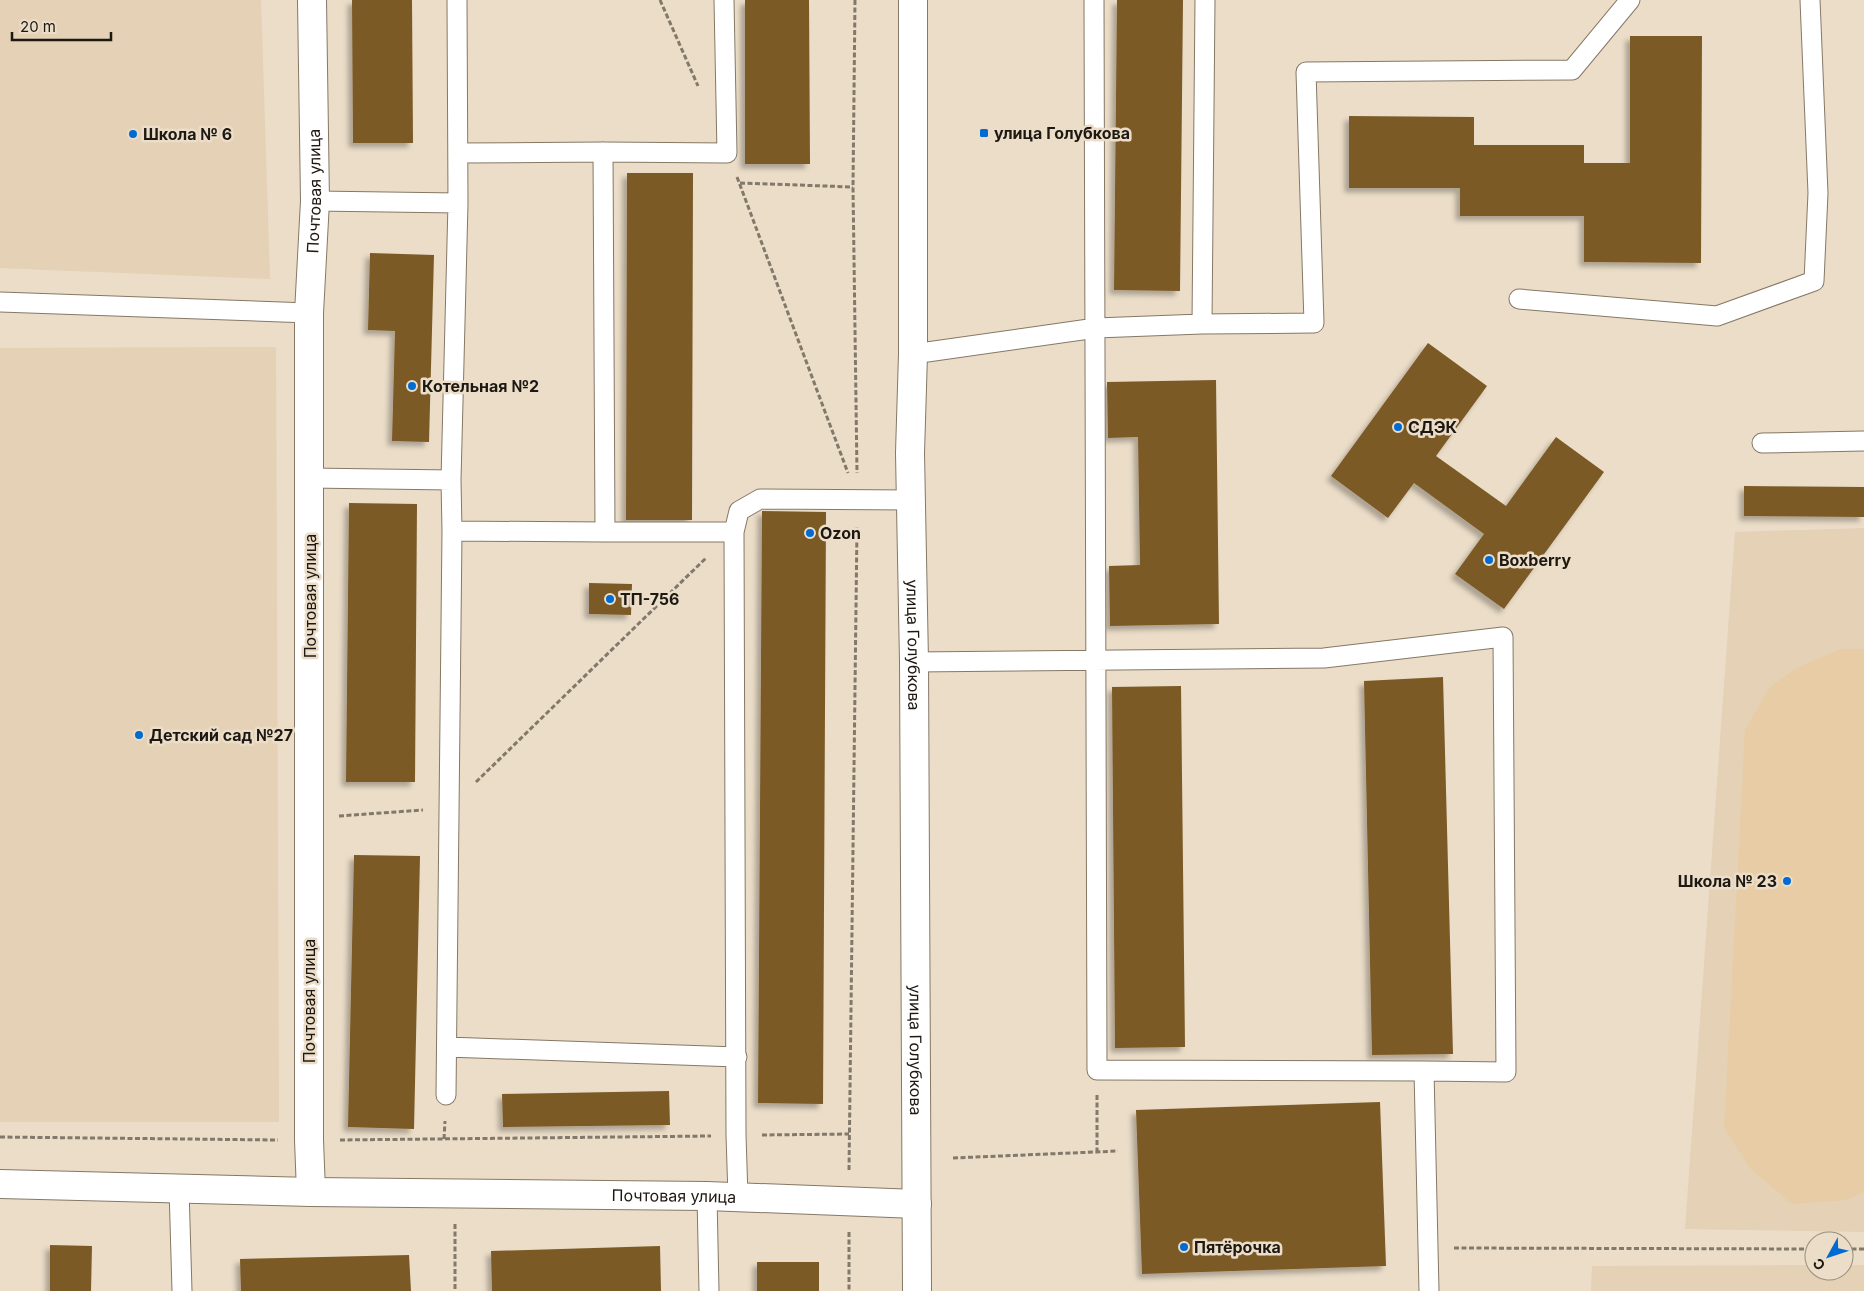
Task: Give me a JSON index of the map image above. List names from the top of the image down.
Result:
{
  "streets": {
    "street": ["Почтовая улица", "улица Голубкова"]
  },
  "crossings": [
    ["Почтовая улица", "улица Голубкова"]
  ],
  "places": {
    "transit": ["улица Голубкова"],
    "other": [
      "Школа № 6",
      "Котельная №2",
      "СДЭК",
      "Ozon",
      "Boxberry",
      "ТП-756",
      "Детский сад №27",
      "Школа № 23",
      "Пятёрочка"
    ]
  },
  "scale_bar": "20 m",
  "north": "bottom left"
}
